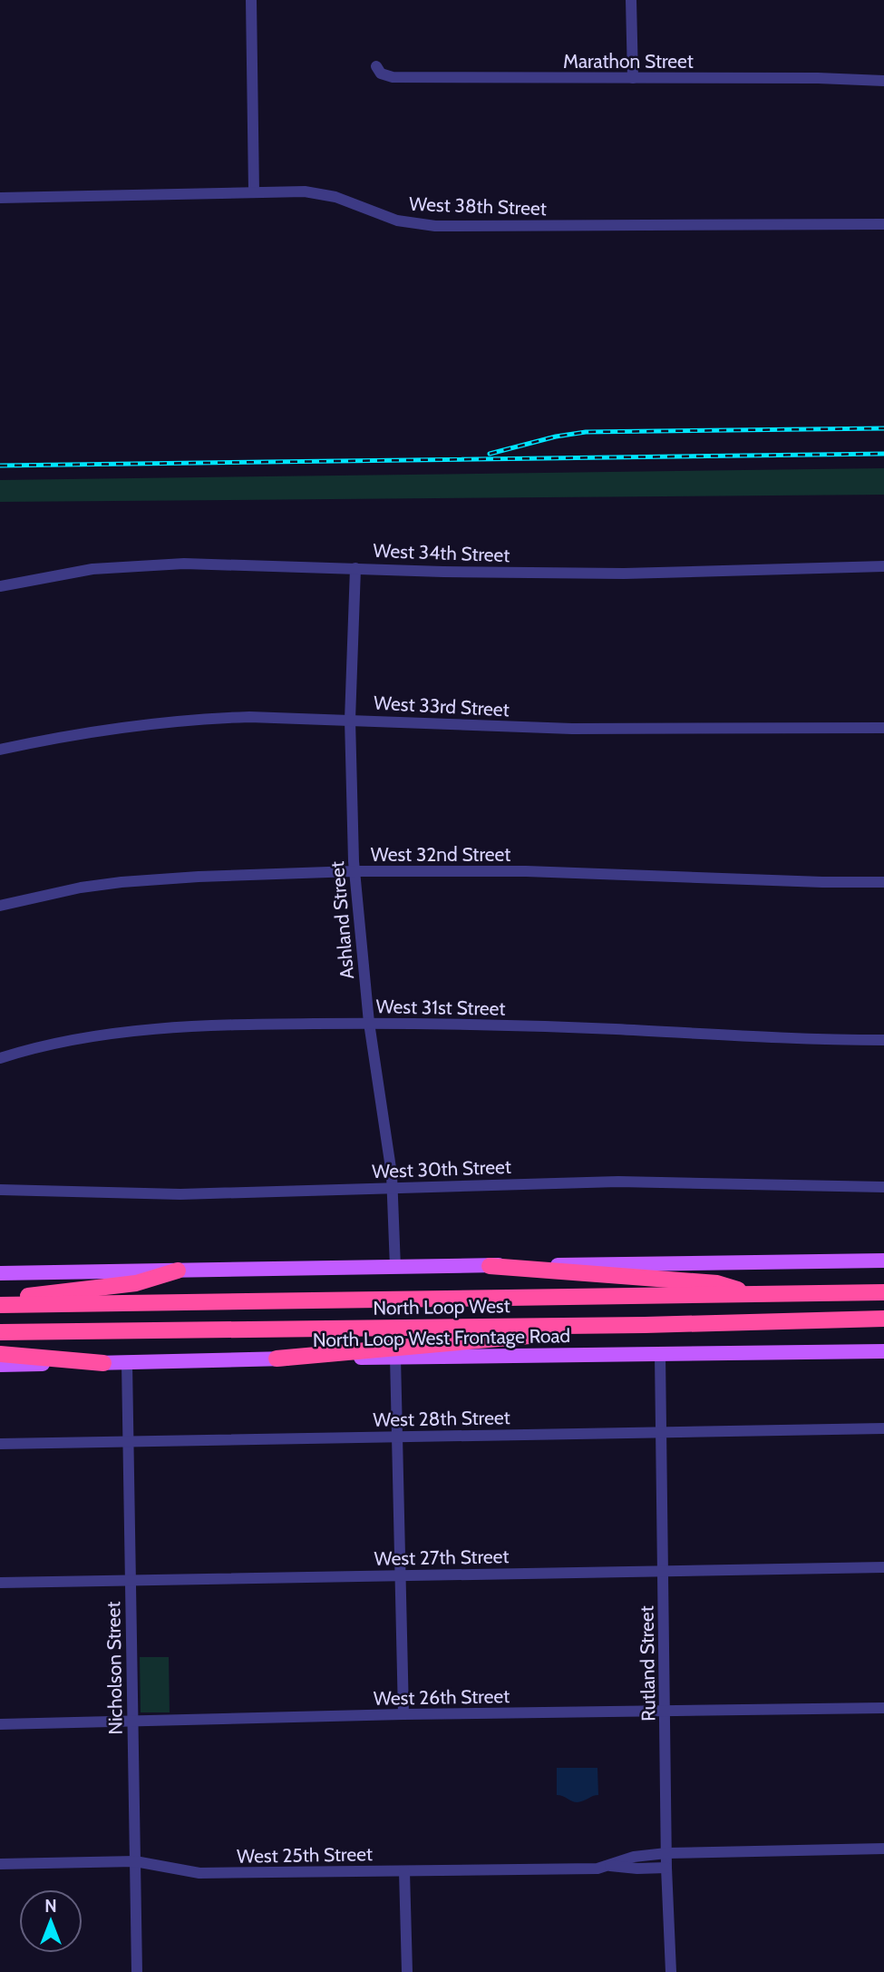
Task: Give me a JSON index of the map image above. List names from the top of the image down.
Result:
{
  "streets": {
    "highway": ["North Loop West"],
    "main road": ["North Loop West Frontage Road"],
    "street": [
      "Marathon Street",
      "West 38th Street",
      "West 34th Street",
      "West 33rd Street",
      "West 32nd Street",
      "Ashland Street",
      "West 31st Street",
      "West 30th Street",
      "West 28th Street",
      "West 27th Street",
      "Rutland Street",
      "Nicholson Street",
      "West 26th Street",
      "West 25th Street"
    ]
  },
  "crossings": [
    ["West 34th Street", "Ashland Street"],
    ["West 33rd Street", "Ashland Street"],
    ["West 32nd Street", "Ashland Street"],
    ["Ashland Street", "West 31st Street"],
    ["Ashland Street", "West 30th Street"],
    ["North Loop West Frontage Road", "Rutland Street"],
    ["North Loop West Frontage Road", "Nicholson Street"],
    ["West 28th Street", "Rutland Street"],
    ["West 28th Street", "Nicholson Street"],
    ["West 27th Street", "Rutland Street"],
    ["West 27th Street", "Nicholson Street"],
    ["Rutland Street", "West 26th Street"],
    ["Rutland Street", "West 25th Street"],
    ["Nicholson Street", "West 26th Street"],
    ["Nicholson Street", "West 25th Street"]
  ],
  "north": "top"
}
